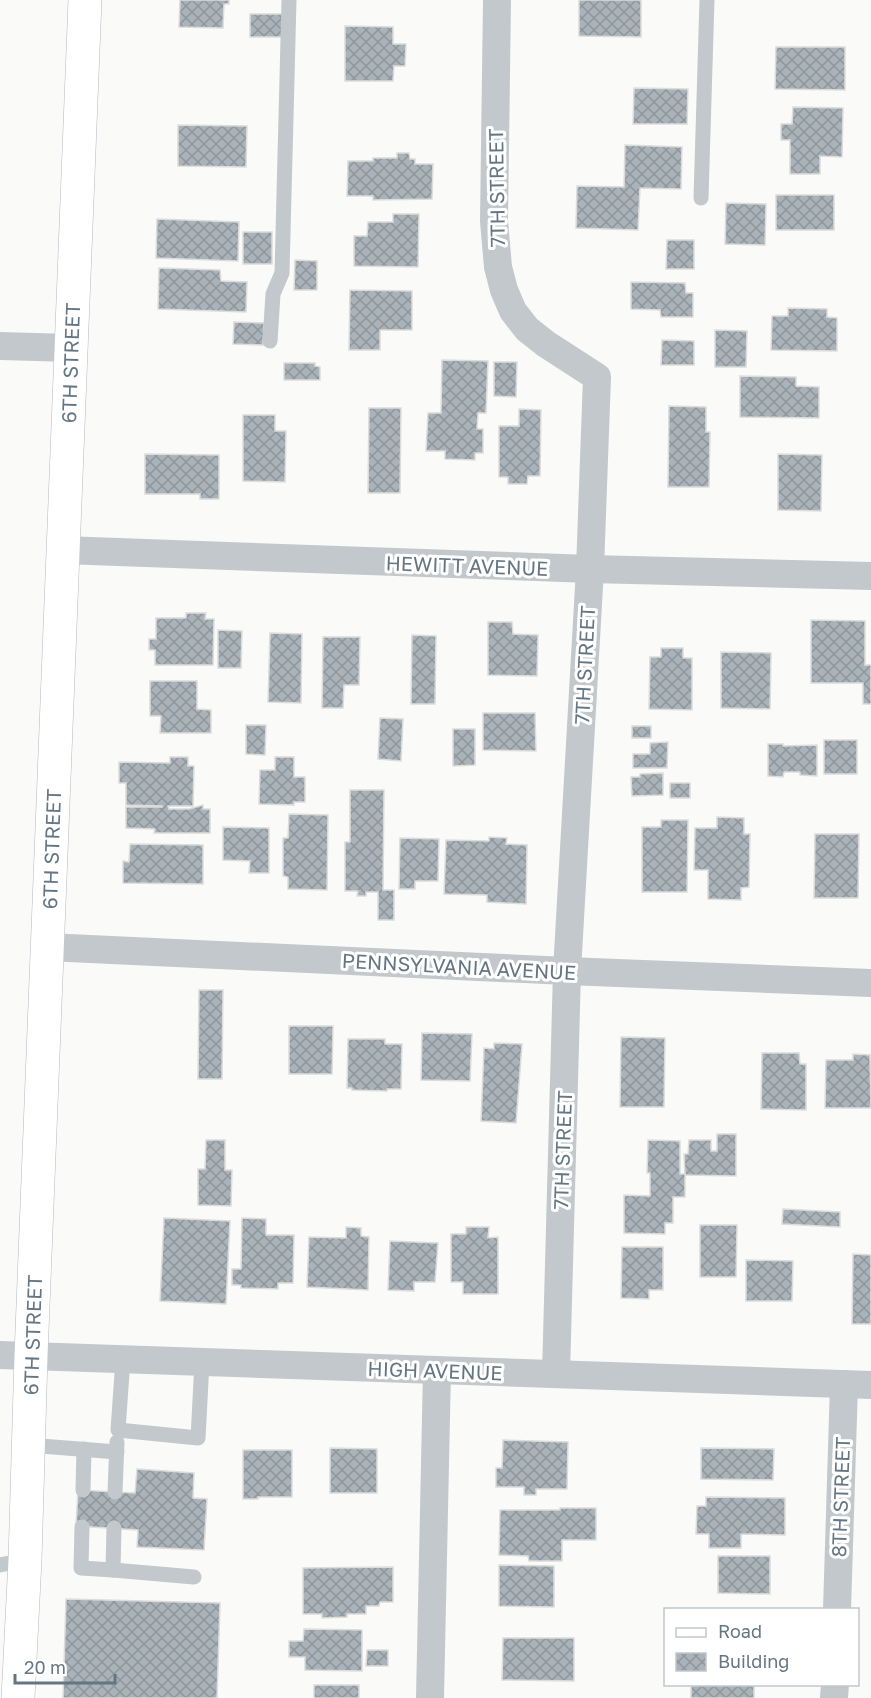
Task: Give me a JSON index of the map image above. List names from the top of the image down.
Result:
{
  "streets": {
    "main road": ["6TH STREET"],
    "street": [
      "7TH STREET",
      "HEWITT AVENUE",
      "PENNSYLVANIA AVENUE",
      "HIGH AVENUE",
      "8TH STREET"
    ]
  },
  "crossings": [
    ["7TH STREET", "HEWITT AVENUE"],
    ["7TH STREET", "PENNSYLVANIA AVENUE"],
    ["7TH STREET", "HIGH AVENUE"],
    ["6TH STREET", "HEWITT AVENUE"],
    ["6TH STREET", "PENNSYLVANIA AVENUE"],
    ["6TH STREET", "HIGH AVENUE"],
    ["HIGH AVENUE", "8TH STREET"]
  ],
  "legend": ["Road", "Building"],
  "scale_bar": "20 m"
}
